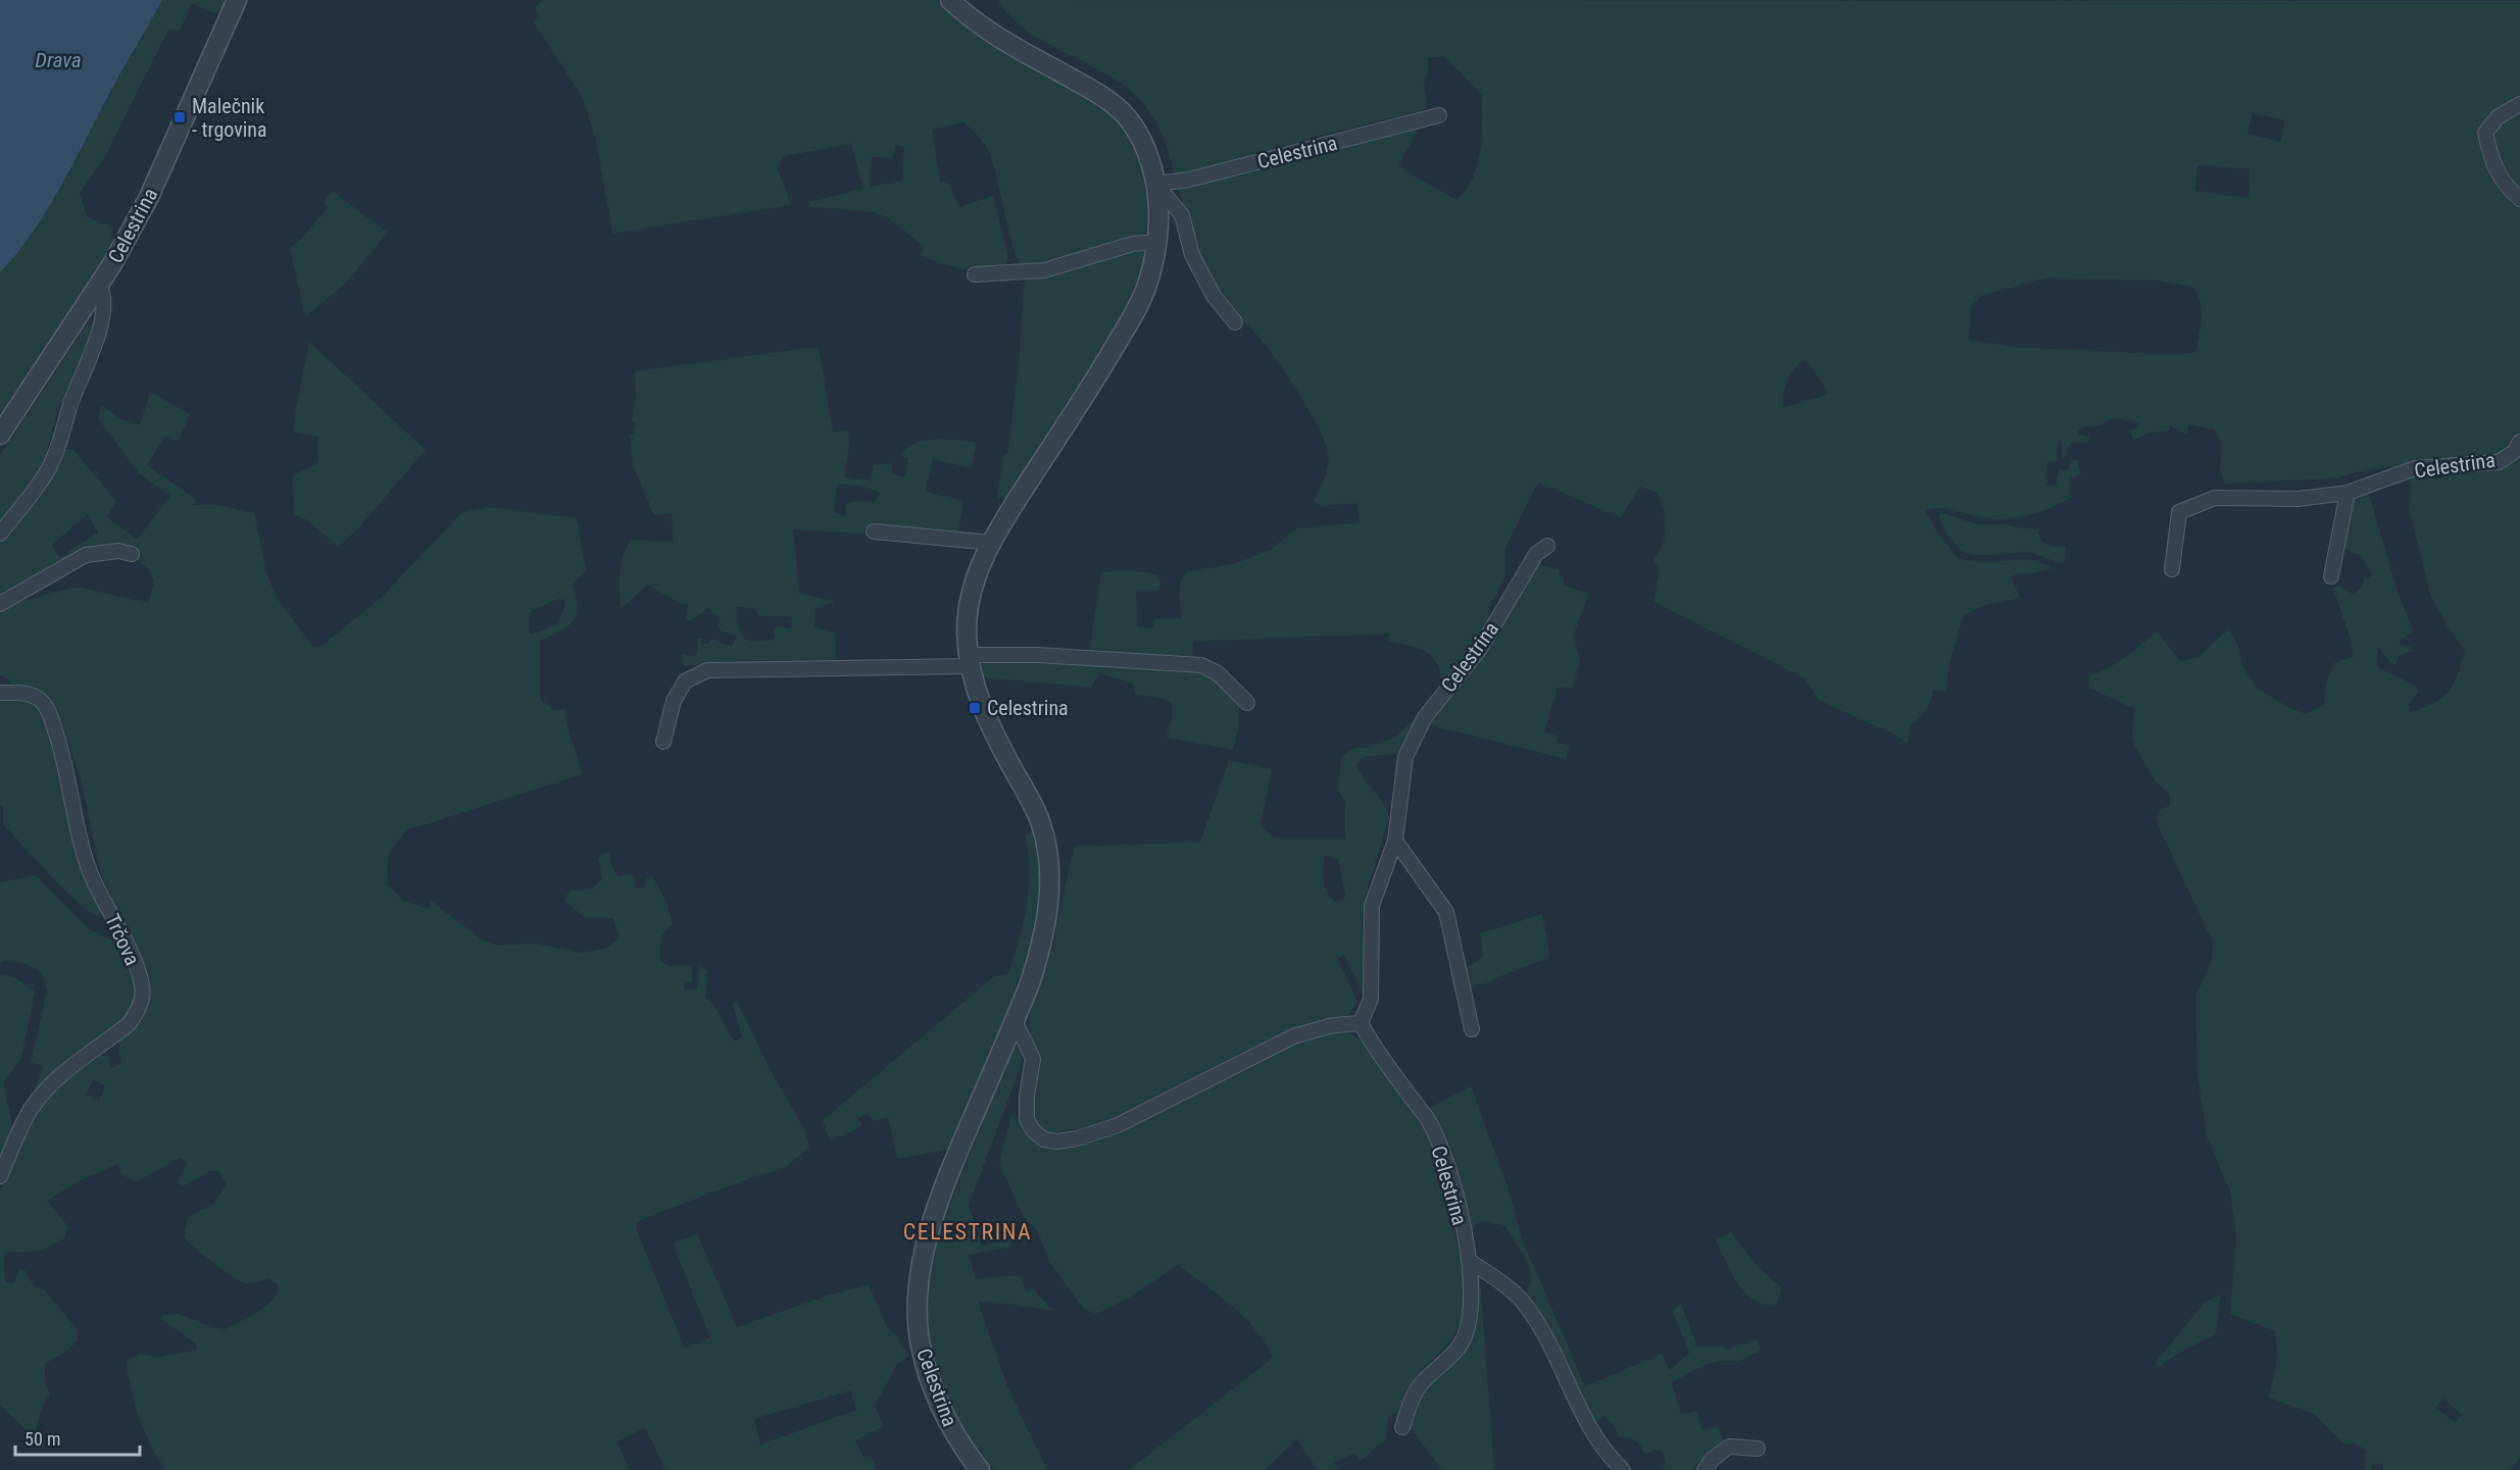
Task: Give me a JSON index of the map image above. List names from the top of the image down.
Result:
{
  "streets": {
    "street": ["Celestrina", "Trčova"]
  },
  "districts": ["CELESTRINA"],
  "water": ["Drava"],
  "places": {
    "transit": ["Malečnik - trgovina", "Celestrina"]
  },
  "scale_bar": "50 m"
}
